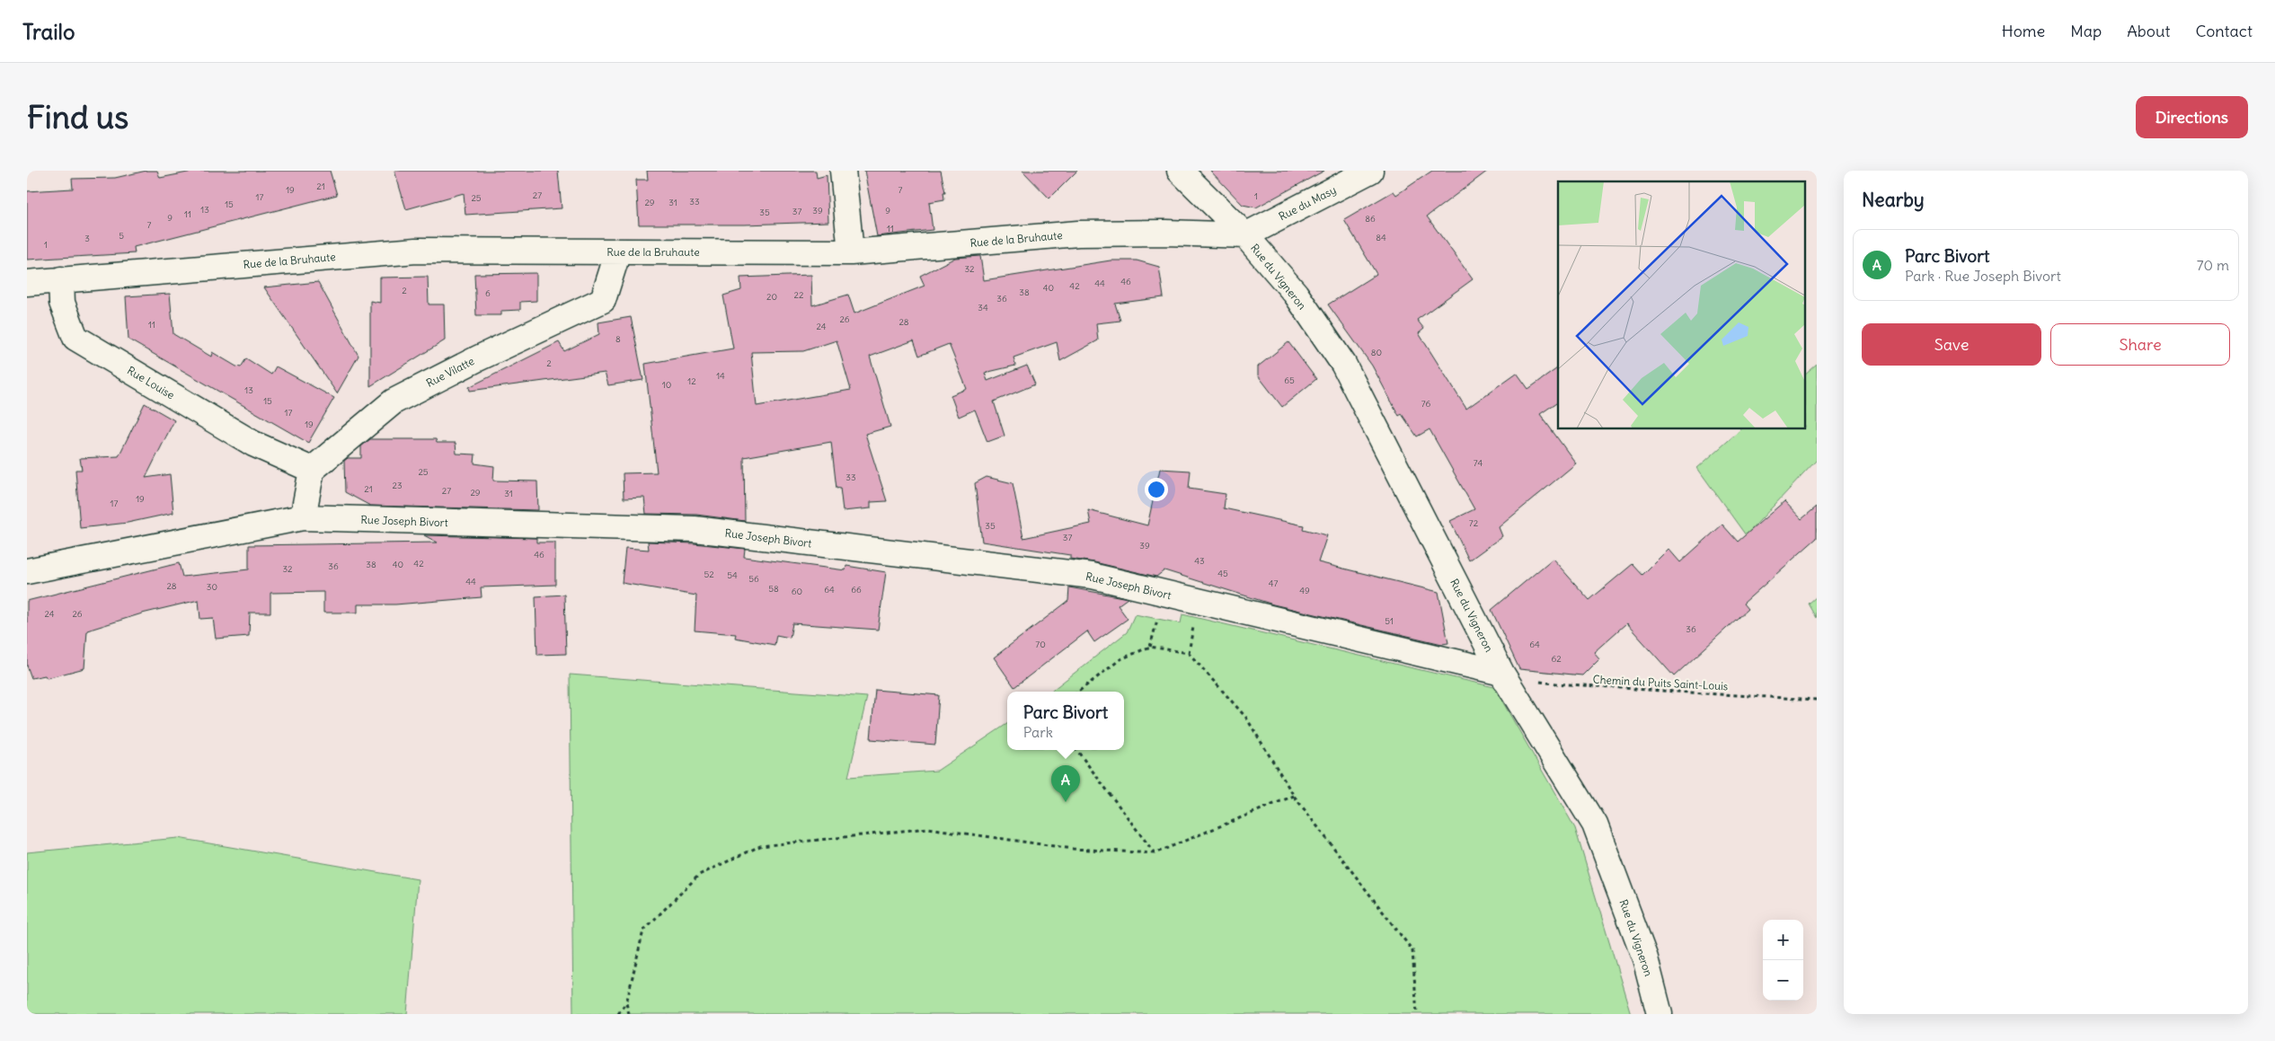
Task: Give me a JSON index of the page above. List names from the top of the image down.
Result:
{
  "streets": {
    "street": [
      "Rue du Masy",
      "Rue de la Bruhaute",
      "Rue du Vigneron",
      "Rue Vilatte",
      "Rue Louise",
      "Rue Joseph Bivort"
    ],
    "path": ["Chemin du Puits Saint-Louis"]
  },
  "crossings": [
    ["Rue du Masy", "Rue de la Bruhaute"],
    ["Rue du Masy", "Rue du Vigneron"],
    ["Rue de la Bruhaute", "Rue du Vigneron"],
    ["Rue de la Bruhaute", "Rue Vilatte"],
    ["Rue de la Bruhaute", "Rue Louise"],
    ["Rue du Vigneron", "Rue Joseph Bivort"],
    ["Rue du Vigneron", "Chemin du Puits Saint-Louis"],
    ["Rue Vilatte", "Rue Louise"],
    ["Rue Joseph Bivort", "Chemin du Puits Saint-Louis"]
  ],
  "house_numbers": [
    "21",
    "19",
    "7",
    "27",
    "1",
    "17",
    "25",
    "33",
    "29",
    "31",
    "15",
    "13",
    "39",
    "9",
    "37",
    "35",
    "11",
    "9",
    "86",
    "7",
    "11",
    "5",
    "84",
    "3",
    "1",
    "32",
    "46",
    "44",
    "42",
    "40",
    "2",
    "38",
    "6",
    "22",
    "20",
    "36",
    "34",
    "26",
    "28",
    "11",
    "24",
    "8",
    "80",
    "2",
    "14",
    "65",
    "12",
    "10",
    "13",
    "15",
    "76",
    "17",
    "19",
    "74",
    "25",
    "33",
    "23",
    "21",
    "27",
    "29",
    "31",
    "19",
    "17",
    "72",
    "35",
    "37",
    "39",
    "46",
    "43",
    "42",
    "38",
    "40",
    "36",
    "32",
    "45",
    "52",
    "54",
    "56",
    "44",
    "47",
    "28",
    "30",
    "58",
    "64",
    "66",
    "49",
    "60",
    "24",
    "26",
    "51",
    "36",
    "70",
    "64",
    "62"
  ],
  "page": {
    "header": "Trailo",
    "nav": [
      "Home",
      "Map",
      "About",
      "Contact"
    ],
    "buttons": [
      "Directions",
      ["Save", "Share"]
    ],
    "title": "Find us",
    "heading": "Nearby",
    "list": [
      {
        "mark": "A",
        "name": "Parc Bivort",
        "note": "Park · Rue Joseph Bivort",
        "value": "70 m"
      }
    ],
    "popup": ["Parc Bivort", "Park"],
    "pins": "A",
    "map_buttons": ["+", "−"]
  }
}
